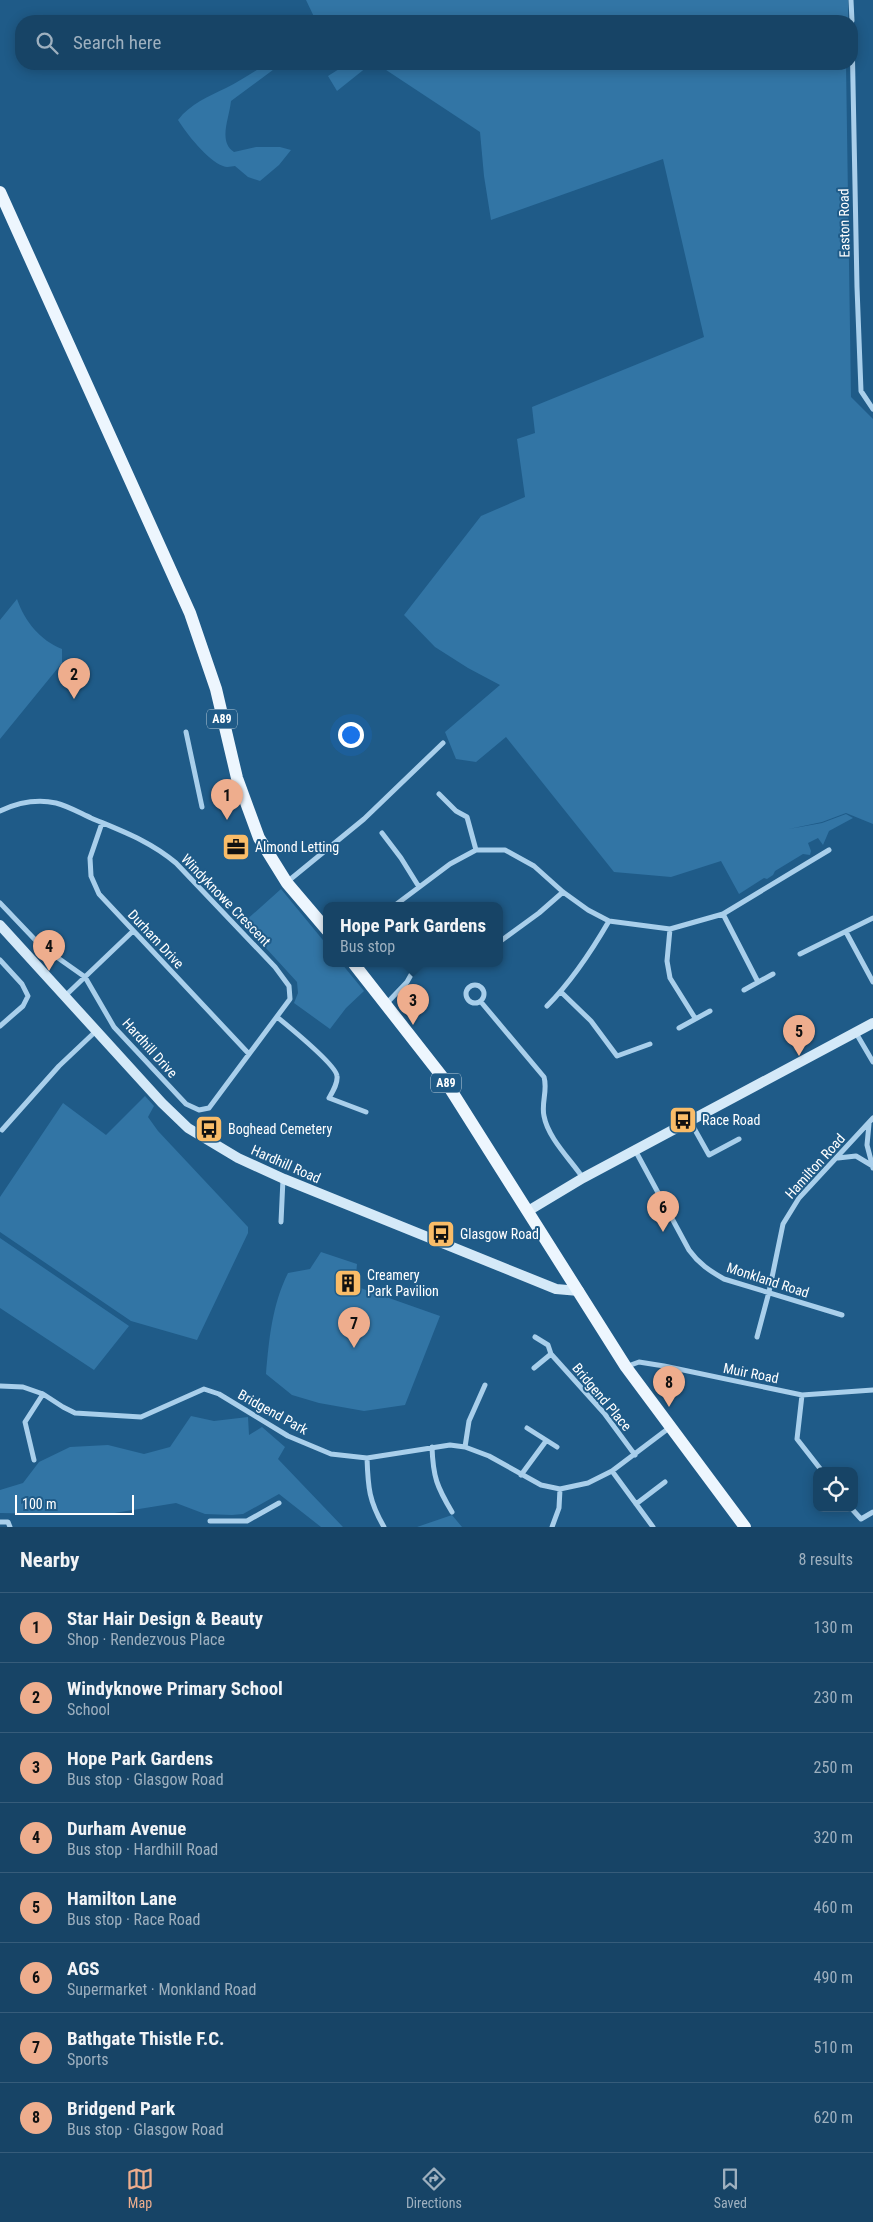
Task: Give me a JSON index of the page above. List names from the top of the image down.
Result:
{
  "streets": {
    "main road": ["A89", "Hardhill Road"],
    "street": [
      "Easton Road",
      "Windyknowe Crescent",
      "Durham Drive",
      "Hardhill Drive",
      "Hamilton Road",
      "Monkland Road",
      "Muir Road",
      "Bridgend Place",
      "Bridgend Park"
    ]
  },
  "crossings": [
    ["A89", "Hardhill Road"],
    ["A89", "Muir Road"],
    ["A89", "Bridgend Park"],
    ["Windyknowe Crescent", "Durham Drive"],
    ["Windyknowe Crescent", "Hardhill Drive"],
    ["Hamilton Road", "Monkland Road"],
    ["Bridgend Place", "Bridgend Park"]
  ],
  "places": {
    "office": ["Almond Letting"],
    "bus stop": ["Race Road", "Boghead Cemetery", "Glasgow Road"],
    "building": ["Creamery Park Pavilion"]
  },
  "scale_bar": "100 m",
  "page": {
    "search": "Search here",
    "pins": [
      "2",
      "1",
      "4",
      "3",
      "5",
      "6",
      "7",
      "8"
    ],
    "popup": ["Hope Park Gardens", "Bus stop"],
    "scale": "100 m",
    "heading": ["Nearby", "8 results"],
    "list": [
      {
        "mark": "1",
        "name": "Star Hair Design & Beauty",
        "note": "Shop · Rendezvous Place",
        "value": "130 m"
      },
      {
        "mark": "2",
        "name": "Windyknowe Primary School",
        "note": "School",
        "value": "230 m"
      },
      {
        "mark": "3",
        "name": "Hope Park Gardens",
        "note": "Bus stop · Glasgow Road",
        "value": "250 m"
      },
      {
        "mark": "4",
        "name": "Durham Avenue",
        "note": "Bus stop · Hardhill Road",
        "value": "320 m"
      },
      {
        "mark": "5",
        "name": "Hamilton Lane",
        "note": "Bus stop · Race Road",
        "value": "460 m"
      },
      {
        "mark": "6",
        "name": "AGS",
        "note": "Supermarket · Monkland Road",
        "value": "490 m"
      },
      {
        "mark": "7",
        "name": "Bathgate Thistle F.C.",
        "note": "Sports",
        "value": "510 m"
      },
      {
        "mark": "8",
        "name": "Bridgend Park",
        "note": "Bus stop · Glasgow Road",
        "value": "620 m"
      }
    ],
    "nav": ["Map", "Directions", "Saved"]
  }
}
